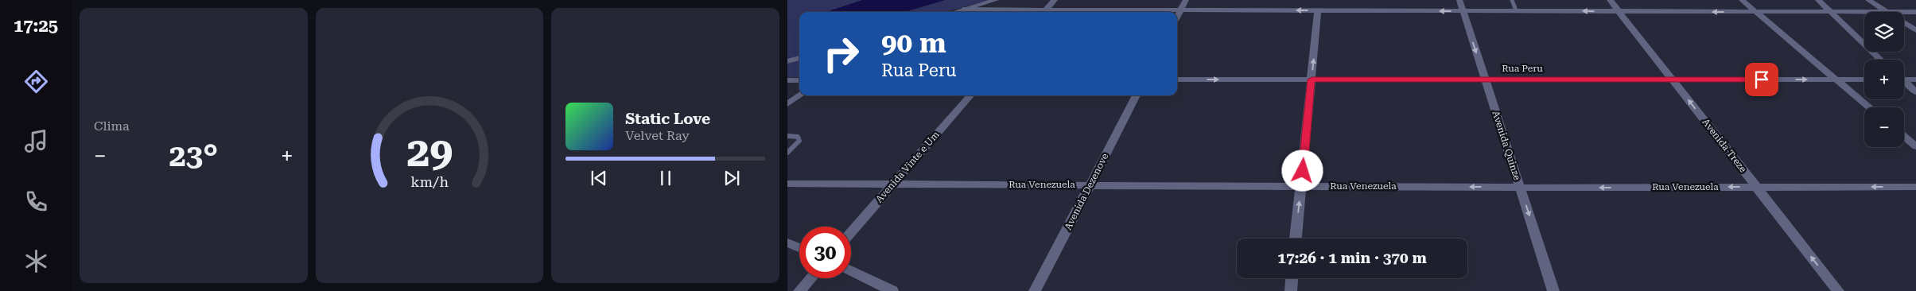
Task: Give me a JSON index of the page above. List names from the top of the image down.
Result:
{
  "streets": {
    "street": [
      "Rua Peru",
      "Avenida Quinze",
      "Avenida Treze",
      "Avenida Vinte e Um",
      "Rua Venezuela",
      "Avenida Dezenove"
    ]
  },
  "crossings": [
    ["Rua Peru", "Avenida Quinze"],
    ["Rua Peru", "Avenida Treze"],
    ["Avenida Quinze", "Rua Venezuela"],
    ["Avenida Treze", "Rua Venezuela"],
    ["Avenida Vinte e Um", "Rua Venezuela"],
    ["Rua Venezuela", "Avenida Dezenove"]
  ],
  "one_way": ["Avenida Quinze", "Avenida Treze", "Rua Venezuela"],
  "page": {
    "tabs": "17:25",
    "tile": "Clima",
    "map_buttons": ["+", "−"],
    "turn": ["90 m", "Rua Peru"],
    "song": ["Static Love", "Velvet Ray"],
    "heat": ["−", "23°", "+"],
    "limit": "30",
    "trip": "17:26 · 1 min · 370 m",
    "gauge": ["29", "km/h"]
  }
}
